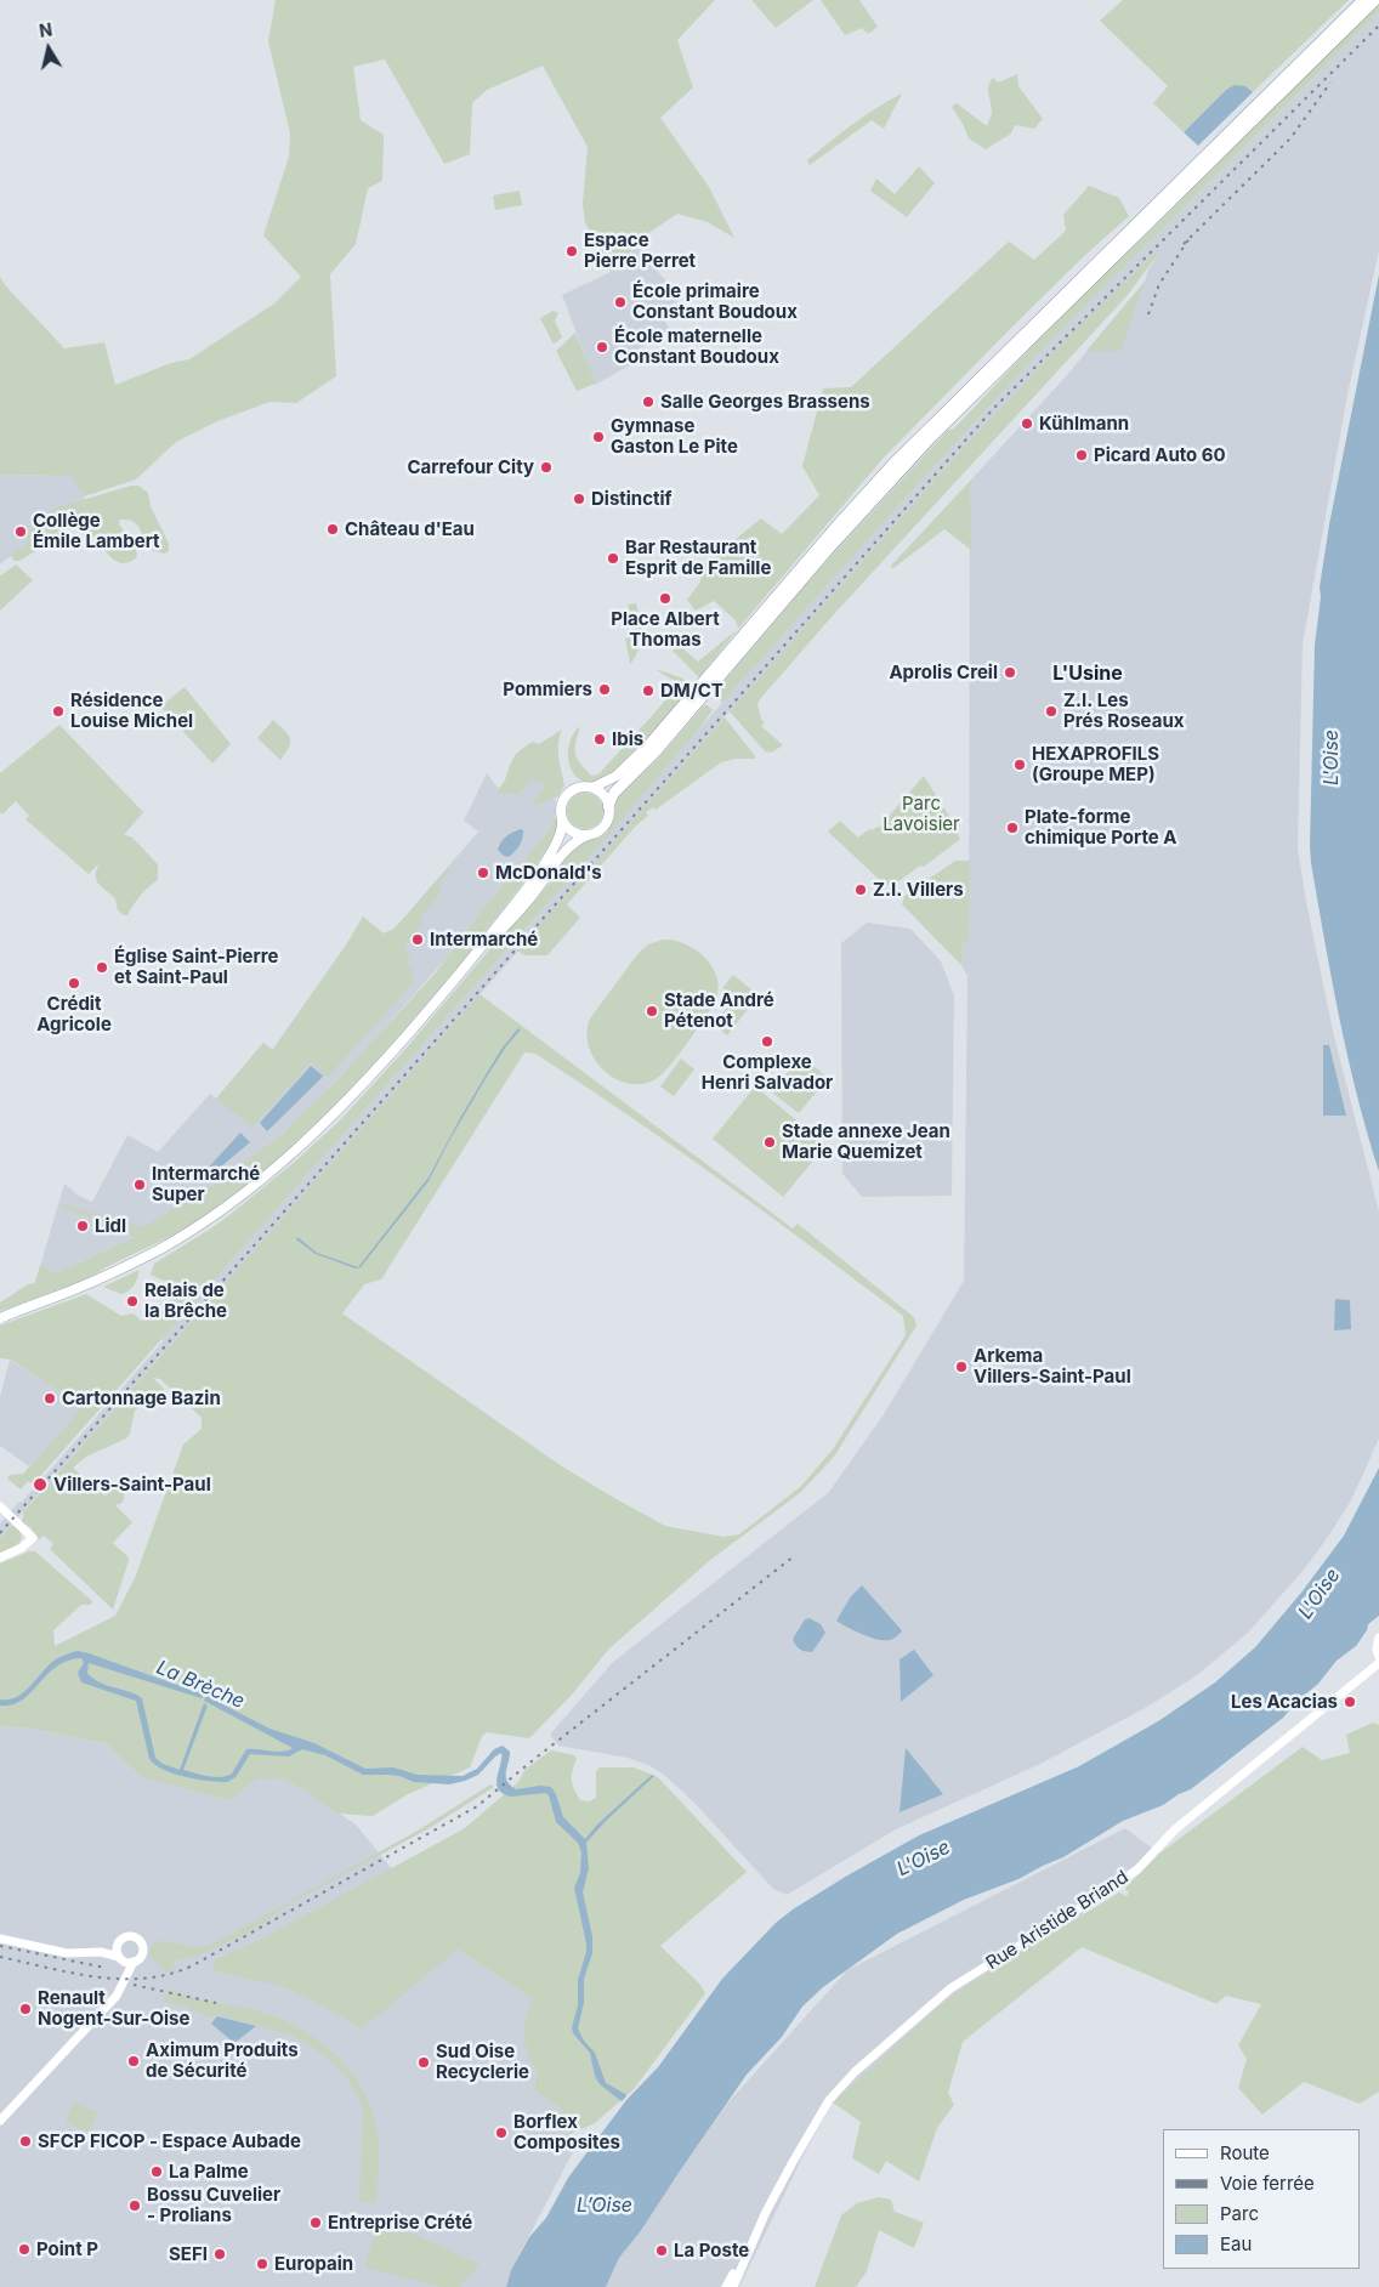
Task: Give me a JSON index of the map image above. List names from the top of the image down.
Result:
{
  "streets": {
    "main road": ["Rue Aristide Briand"]
  },
  "districts": ["L'Usine"],
  "water": ["L'Oise", "La Brèche", "L’Oise"],
  "parks": ["Parc Lavoisier"],
  "places": [
    "Espace Pierre Perret",
    "École primaire Constant Boudoux",
    "École maternelle Constant Boudoux",
    "Salle Georges Brassens",
    "Kühlmann",
    "Gymnase Gaston Le Pite",
    "Picard Auto 60",
    "Carrefour City",
    "Distinctif",
    "Château d'Eau",
    "Collège Émile Lambert",
    "Bar Restaurant Esprit de Famille",
    "Place Albert Thomas",
    "Aprolis Creil",
    "Pommiers",
    "DM/CT",
    "Résidence Louise Michel",
    "Z.I. Les Prés Roseaux",
    "Ibis",
    "HEXAPROFILS (Groupe MEP)",
    "Plate-forme chimique Porte A",
    "McDonald's",
    "Z.I. Villers",
    "Intermarché",
    "Église Saint-Pierre et Saint-Paul",
    "Crédit Agricole",
    "Stade André Pétenot",
    "Complexe Henri Salvador",
    "Stade annexe Jean Marie Quemizet",
    "Intermarché Super",
    "Lidl",
    "Relais de la Brêche",
    "Arkema Villers-Saint-Paul",
    "Cartonnage Bazin",
    "Villers-Saint-Paul",
    "Les Acacias",
    "Renault Nogent-Sur-Oise",
    "Aximum Produits de Sécurité",
    "Sud Oise Recyclerie",
    "Borflex Composites",
    "SFCP FICOP - Espace Aubade",
    "La Palme",
    "Bossu Cuvelier - Prolians",
    "Entreprise Crété",
    "Point P",
    "La Poste",
    "SEFI",
    "Europain"
  ],
  "legend": [
    "Route",
    "Voie ferrée",
    "Parc",
    "Eau"
  ],
  "north": "top"
}
